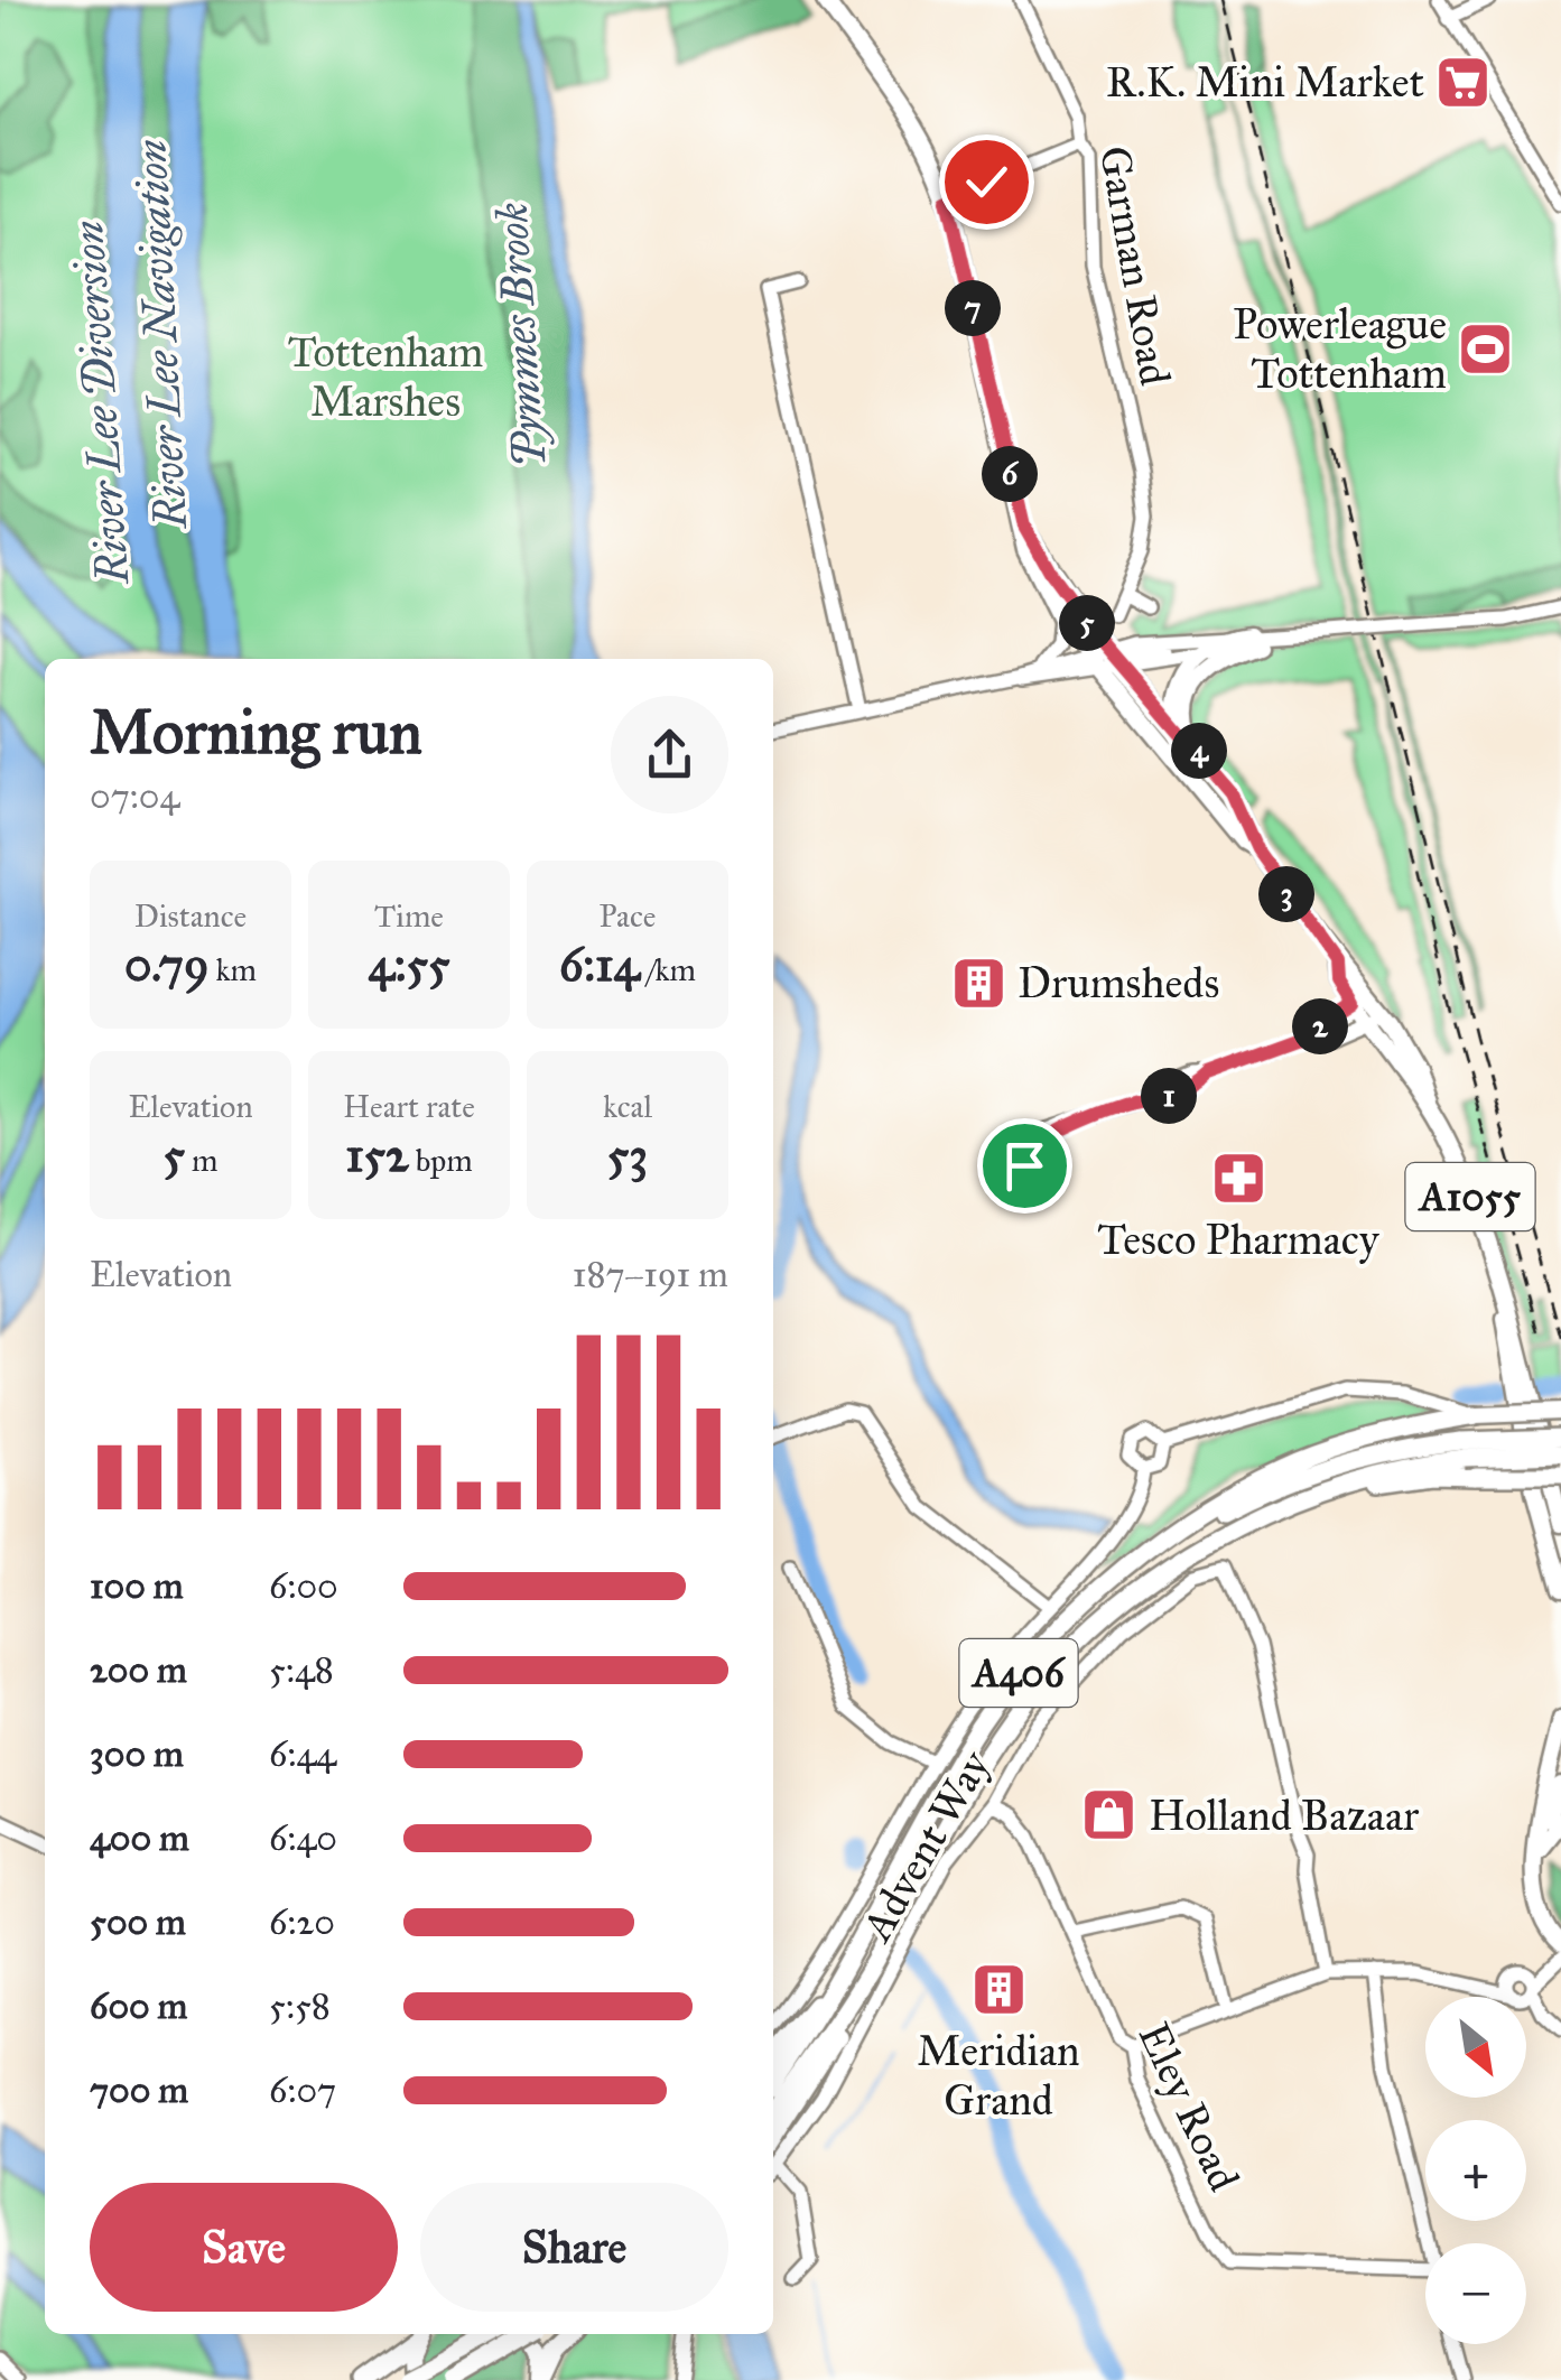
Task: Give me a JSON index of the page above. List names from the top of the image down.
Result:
{
  "streets": {
    "highway": ["A406"],
    "main road": ["A1055"],
    "street": ["Garman Road", "Advent Way", "Eley Road"]
  },
  "crossings": [
    ["Advent Way", "Eley Road"]
  ],
  "water": ["River Lee Navigation", "Pymmes Brook", "River Lee Diversion"],
  "parks": ["Tottenham Marshes"],
  "places": {
    "supermarket": ["R.K. Mini Market"],
    "sports": ["Powerleague Tottenham"],
    "building": ["Drumsheds", "Meridian Grand"],
    "pharmacy": ["Tesco Pharmacy"],
    "shop": ["Holland Bazaar"]
  },
  "north": "bottom right",
  "page": {
    "pins": [
      "7",
      "6",
      "5",
      "4",
      "3",
      "2",
      "1"
    ],
    "heading": ["Morning run", "07:04"],
    "stats": [
      ["Distance", "0.79 km"],
      ["Time", "4:55"],
      ["Pace", "6:14 /km"],
      ["Elevation", "5 m"],
      ["Heart rate", "152 bpm"],
      ["kcal", "53"]
    ],
    "chart": ["Elevation", "187–191 m"],
    "list": [
      {
        "name": "100 m",
        "note": "6:00"
      },
      {
        "name": "200 m",
        "note": "5:48"
      },
      {
        "name": "300 m",
        "note": "6:44"
      },
      {
        "name": "400 m",
        "note": "6:40"
      },
      {
        "name": "500 m",
        "note": "6:20"
      },
      {
        "name": "600 m",
        "note": "5:58"
      },
      {
        "name": "700 m",
        "note": "6:07"
      }
    ],
    "map_buttons": ["+", "−"],
    "buttons": ["Save", "Share"]
  }
}
